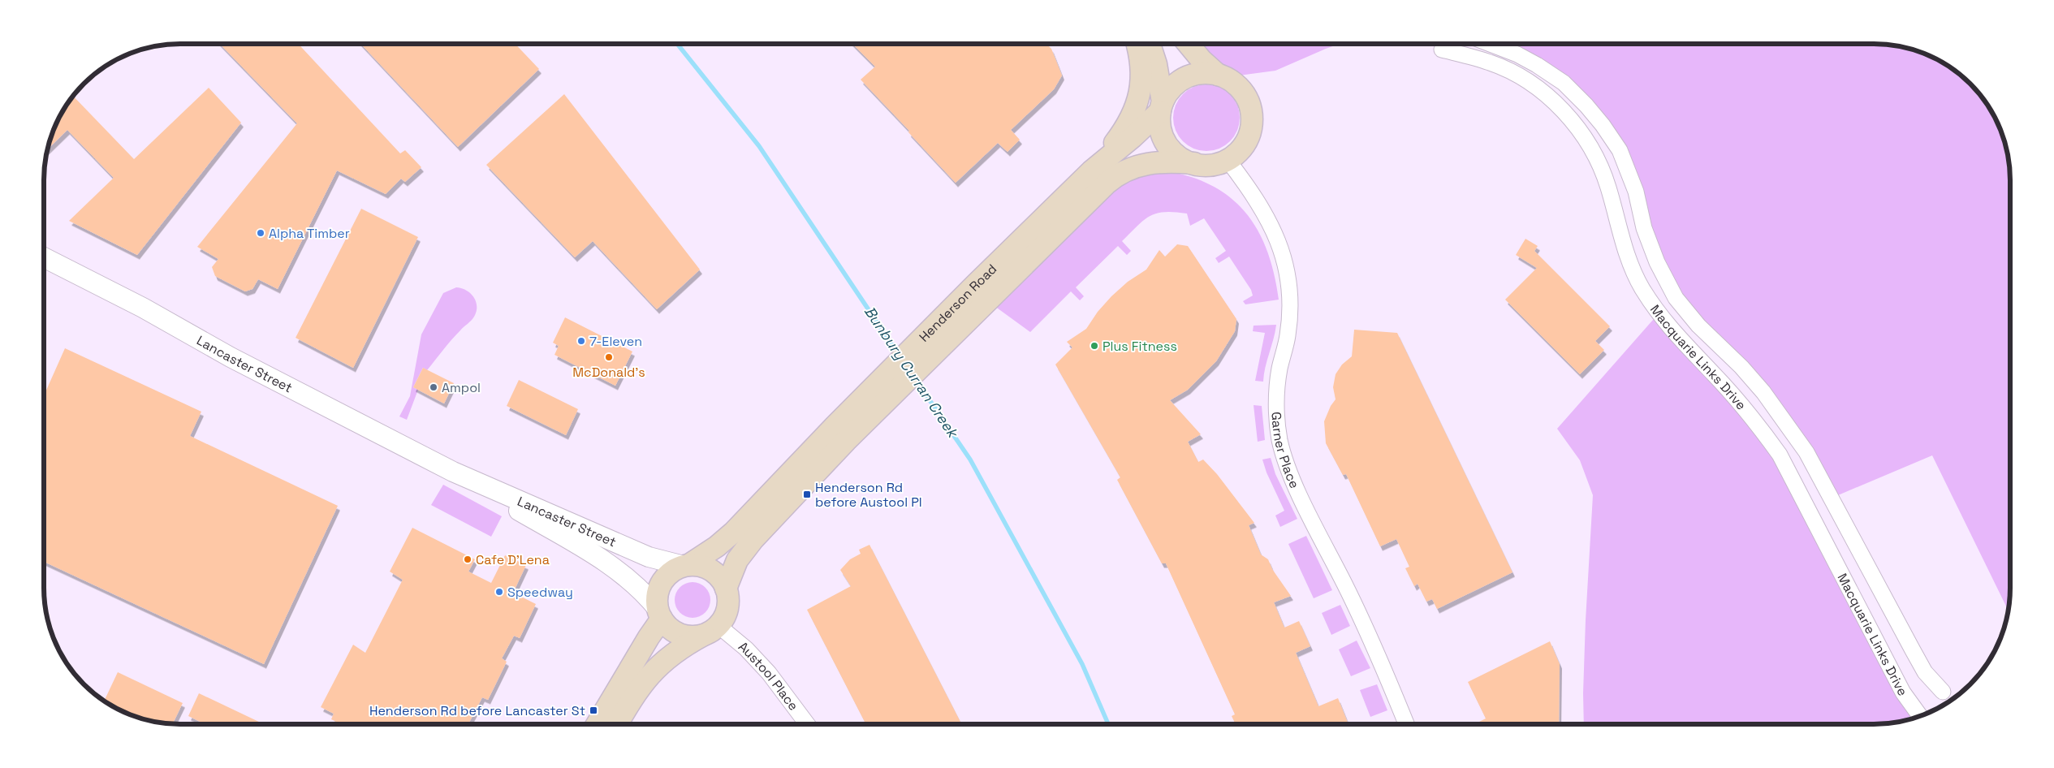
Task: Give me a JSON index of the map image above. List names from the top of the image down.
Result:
{
  "streets": {
    "main road": ["Henderson Road"],
    "street": [
      "Macquarie Links Drive",
      "Lancaster Street",
      "Garner Place",
      "Austool Place"
    ]
  },
  "crossings": [
    ["Henderson Road", "Lancaster Street"],
    ["Henderson Road", "Garner Place"],
    ["Henderson Road", "Austool Place"],
    ["Lancaster Street", "Austool Place"]
  ],
  "water": ["Bunbury Curran Creek"],
  "places": {
    "other": [
      "Alpha Timber",
      "7-Eleven",
      "Plus Fitness",
      "McDonald's",
      "Ampol",
      "Cafe D'Lena",
      "Speedway"
    ],
    "transit": ["Henderson Rd before Austool Pl", "Henderson Rd before Lancaster St"]
  }
}
